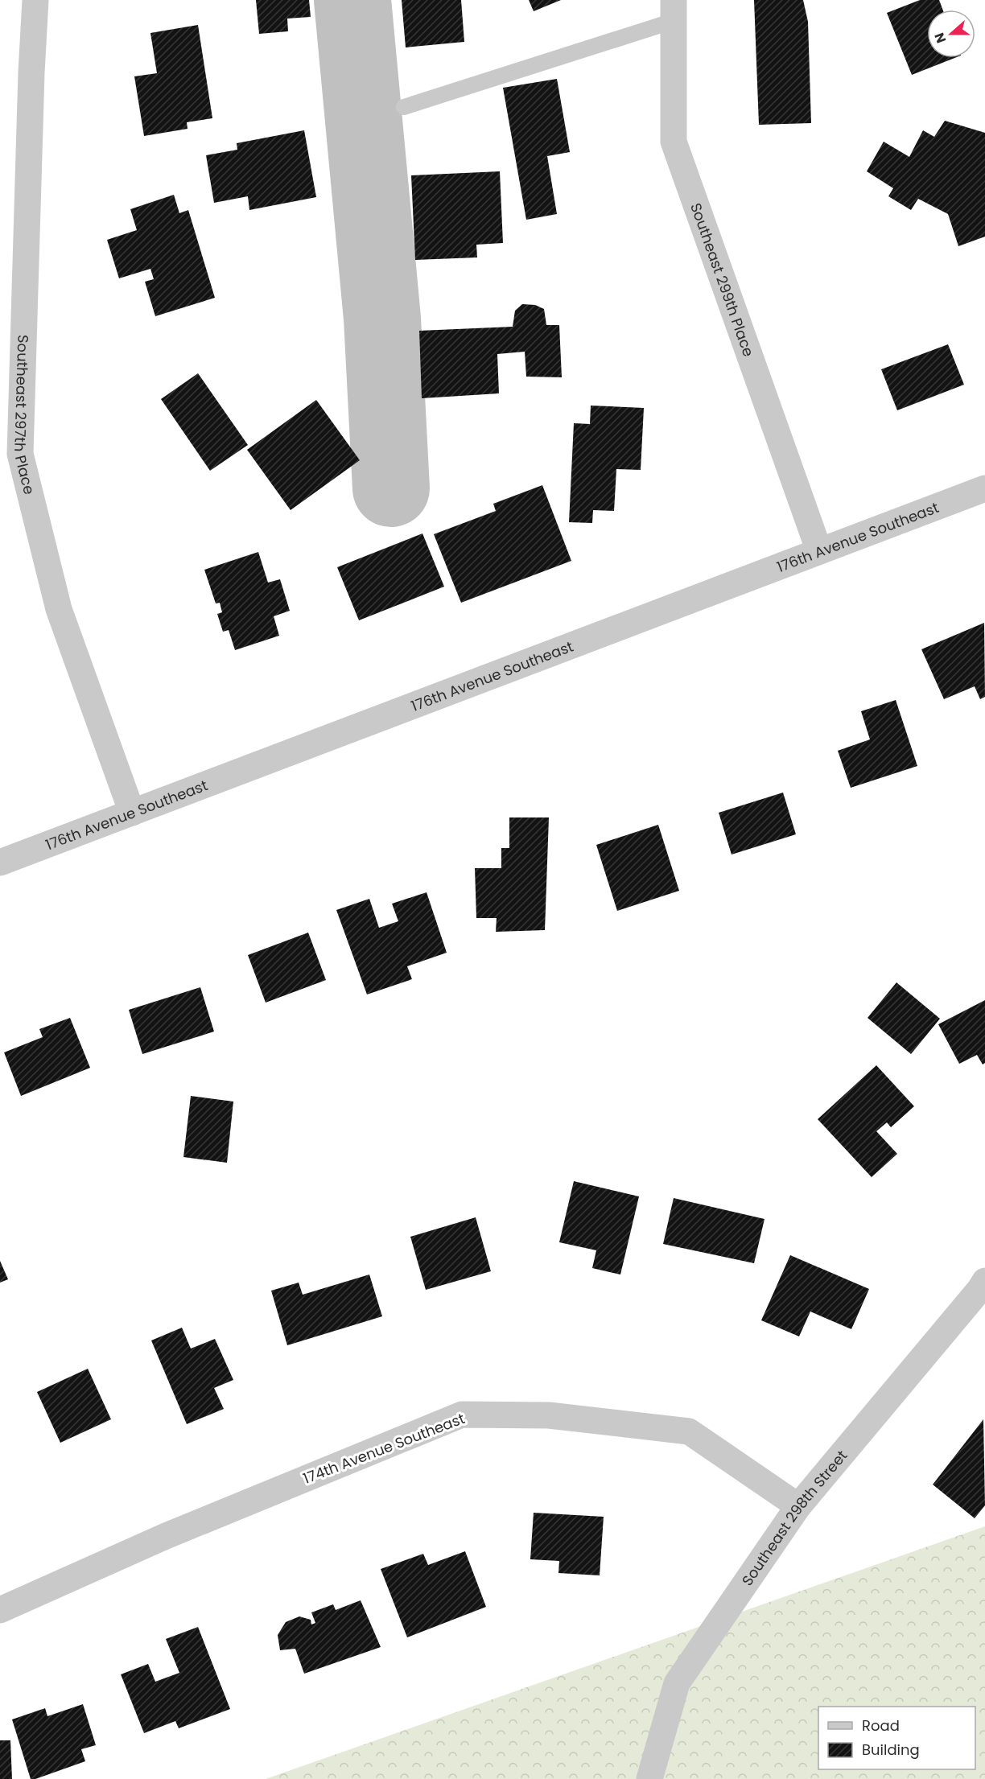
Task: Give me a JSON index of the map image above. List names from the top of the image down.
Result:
{
  "streets": {
    "street": [
      "Southeast 299th Place",
      "Southeast 297th Place",
      "176th Avenue Southeast",
      "174th Avenue Southeast",
      "Southeast 298th Street"
    ]
  },
  "crossings": [
    ["Southeast 299th Place", "176th Avenue Southeast"],
    ["Southeast 297th Place", "176th Avenue Southeast"],
    ["174th Avenue Southeast", "Southeast 298th Street"]
  ],
  "legend": ["Road", "Building"],
  "north": "left"
}
